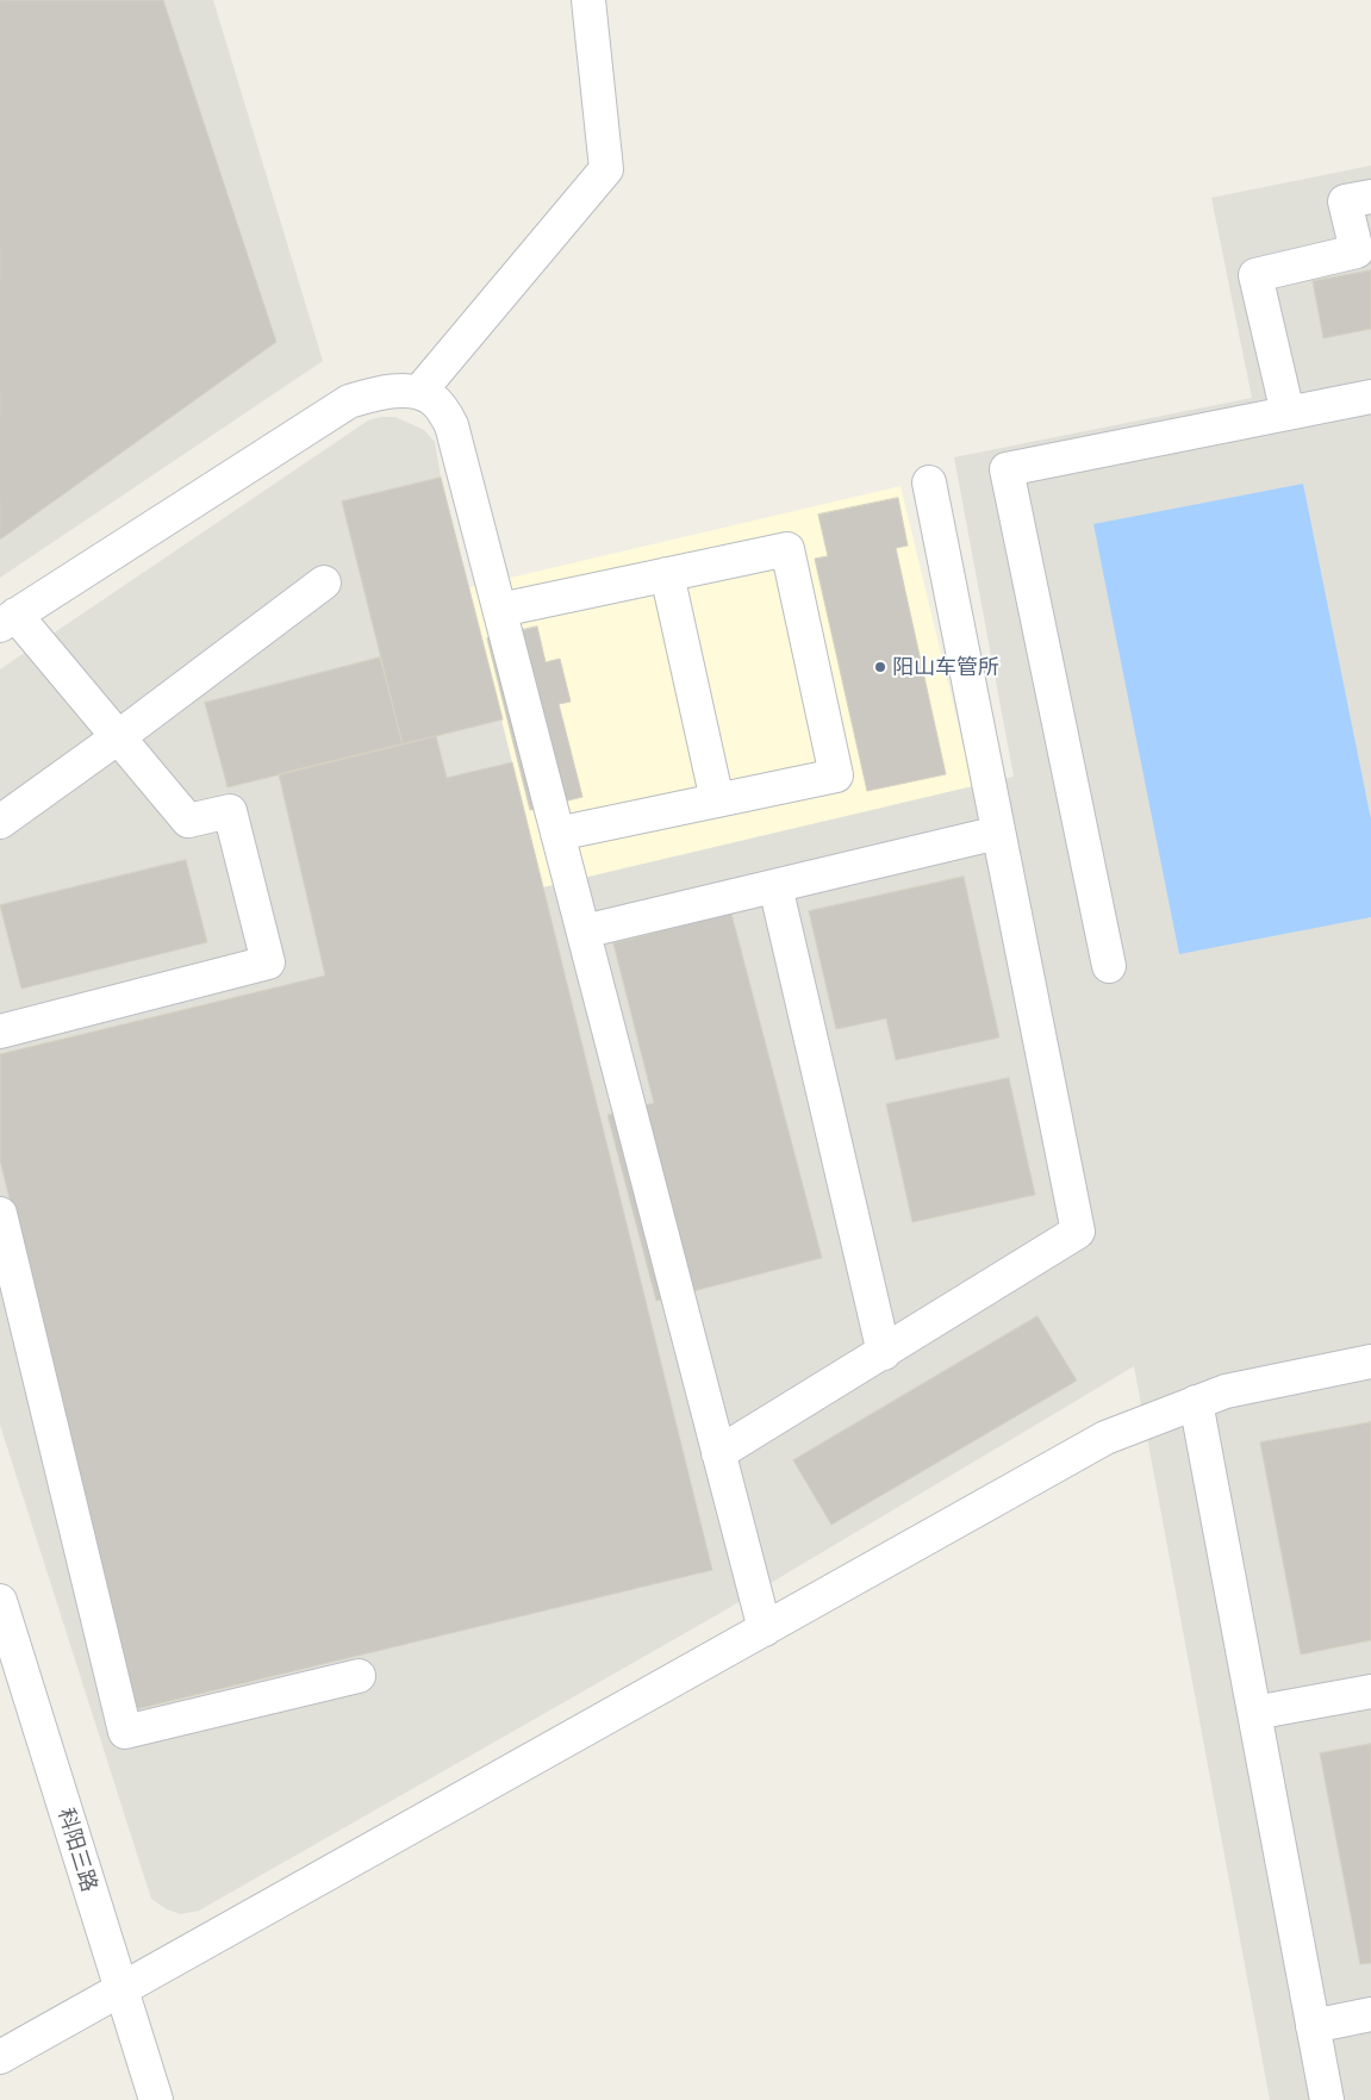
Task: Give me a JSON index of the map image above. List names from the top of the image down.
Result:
{
  "streets": {
    "street": ["科阳三路"]
  },
  "places": ["阳山车管所"]
}
